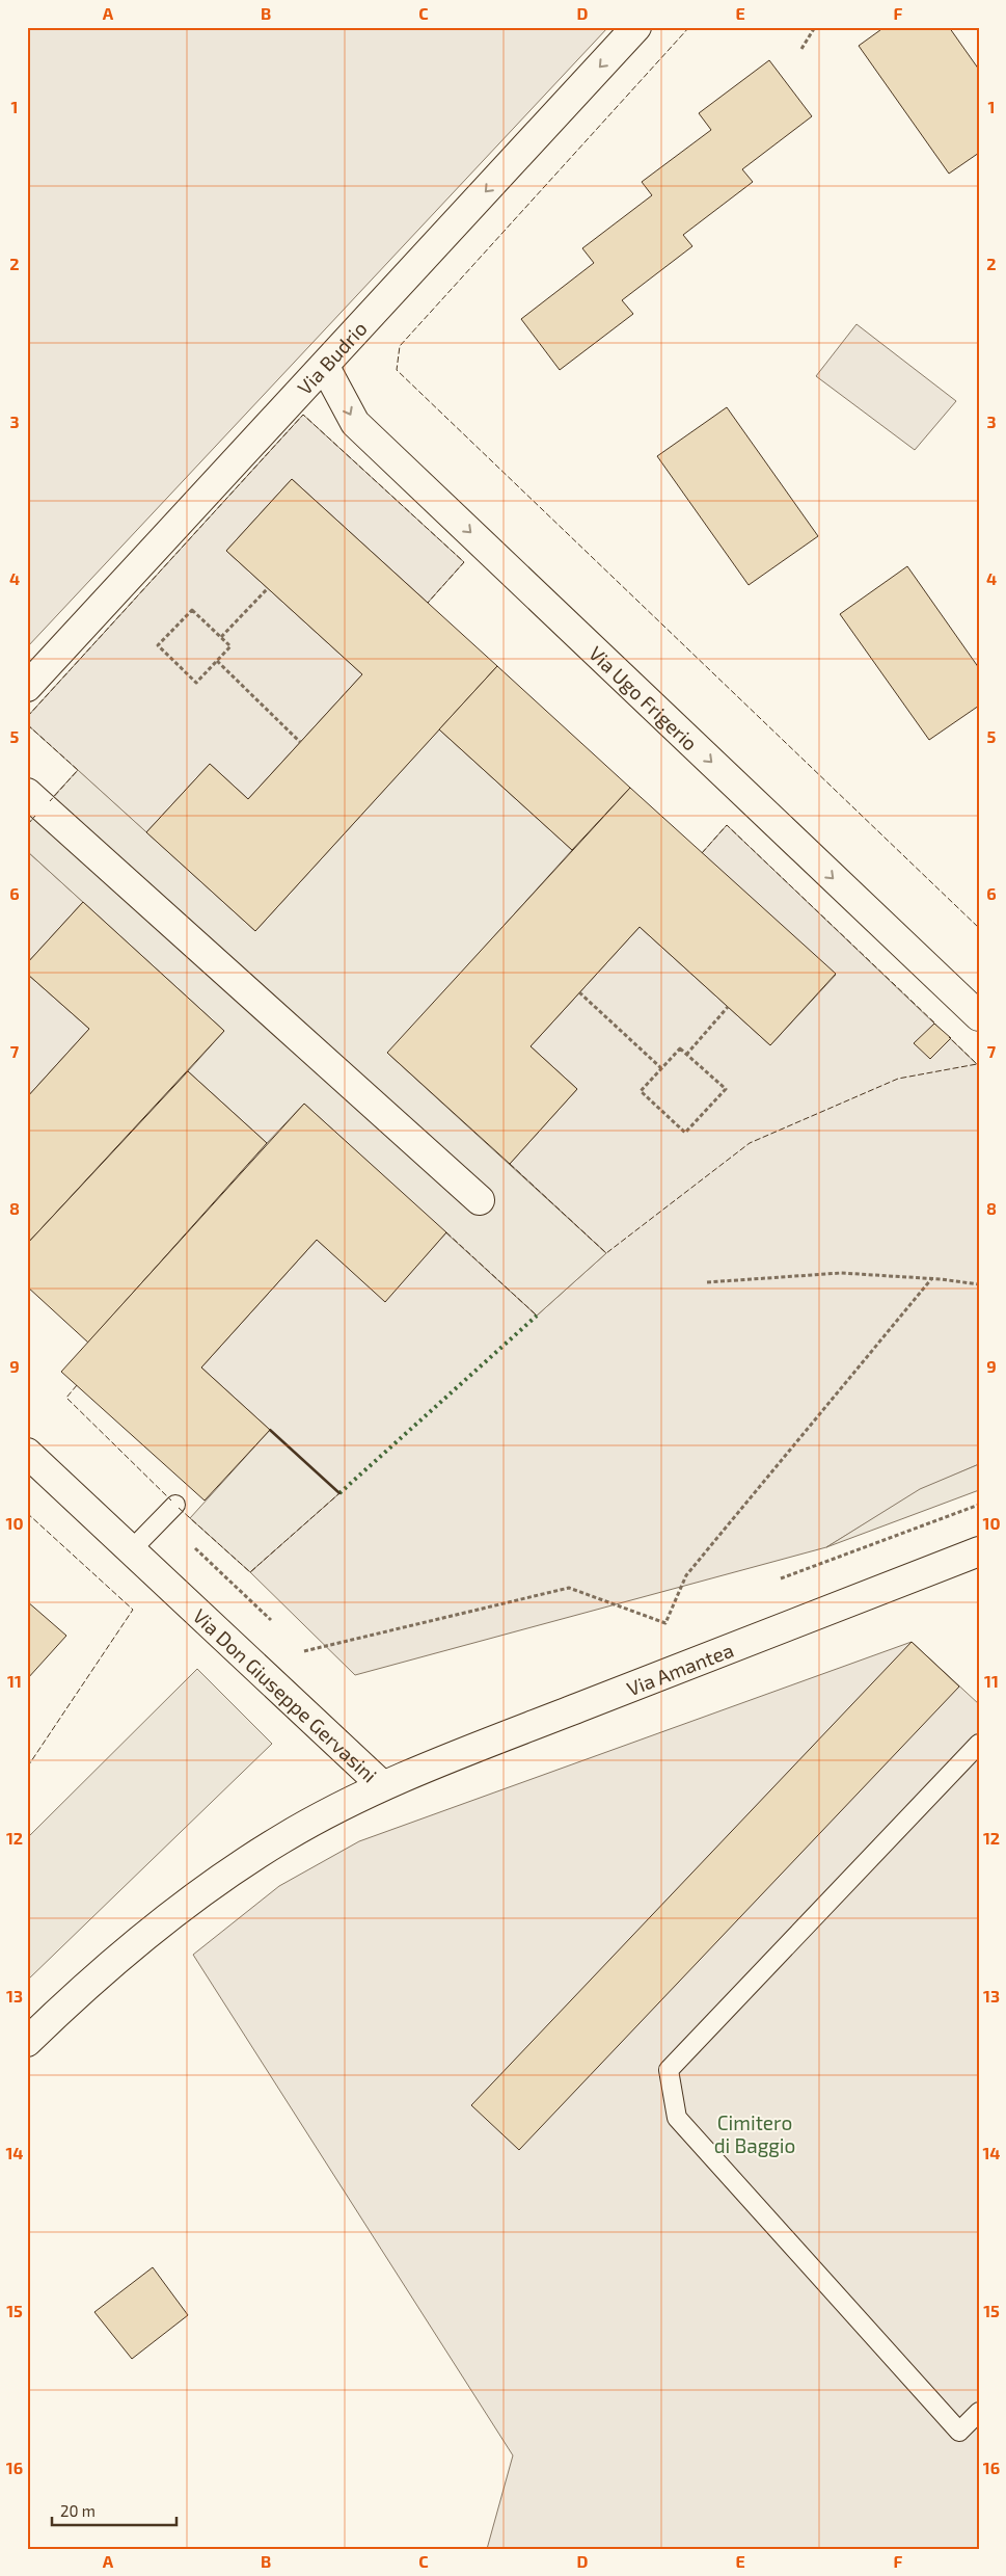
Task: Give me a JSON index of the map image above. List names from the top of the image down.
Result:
{
  "streets": {
    "street": [
      "Via Budrio",
      "Via Ugo Frigerio",
      "Via Amantea",
      "Via Don Giuseppe Gervasini"
    ]
  },
  "crossings": [
    ["Via Budrio", "Via Ugo Frigerio"],
    ["Via Amantea", "Via Don Giuseppe Gervasini"]
  ],
  "one_way": ["Via Budrio", "Via Ugo Frigerio"],
  "parks": ["Cimitero di Baggio"],
  "scale_bar": "20 m",
  "grid": {
    "columns": [
      "A",
      "B",
      "C",
      "D",
      "E",
      "F"
    ],
    "rows": [
      "1",
      "2",
      "3",
      "4",
      "5",
      "6",
      "7",
      "8",
      "9",
      "10",
      "11",
      "12",
      "13",
      "14",
      "15",
      "16"
    ]
  }
}
